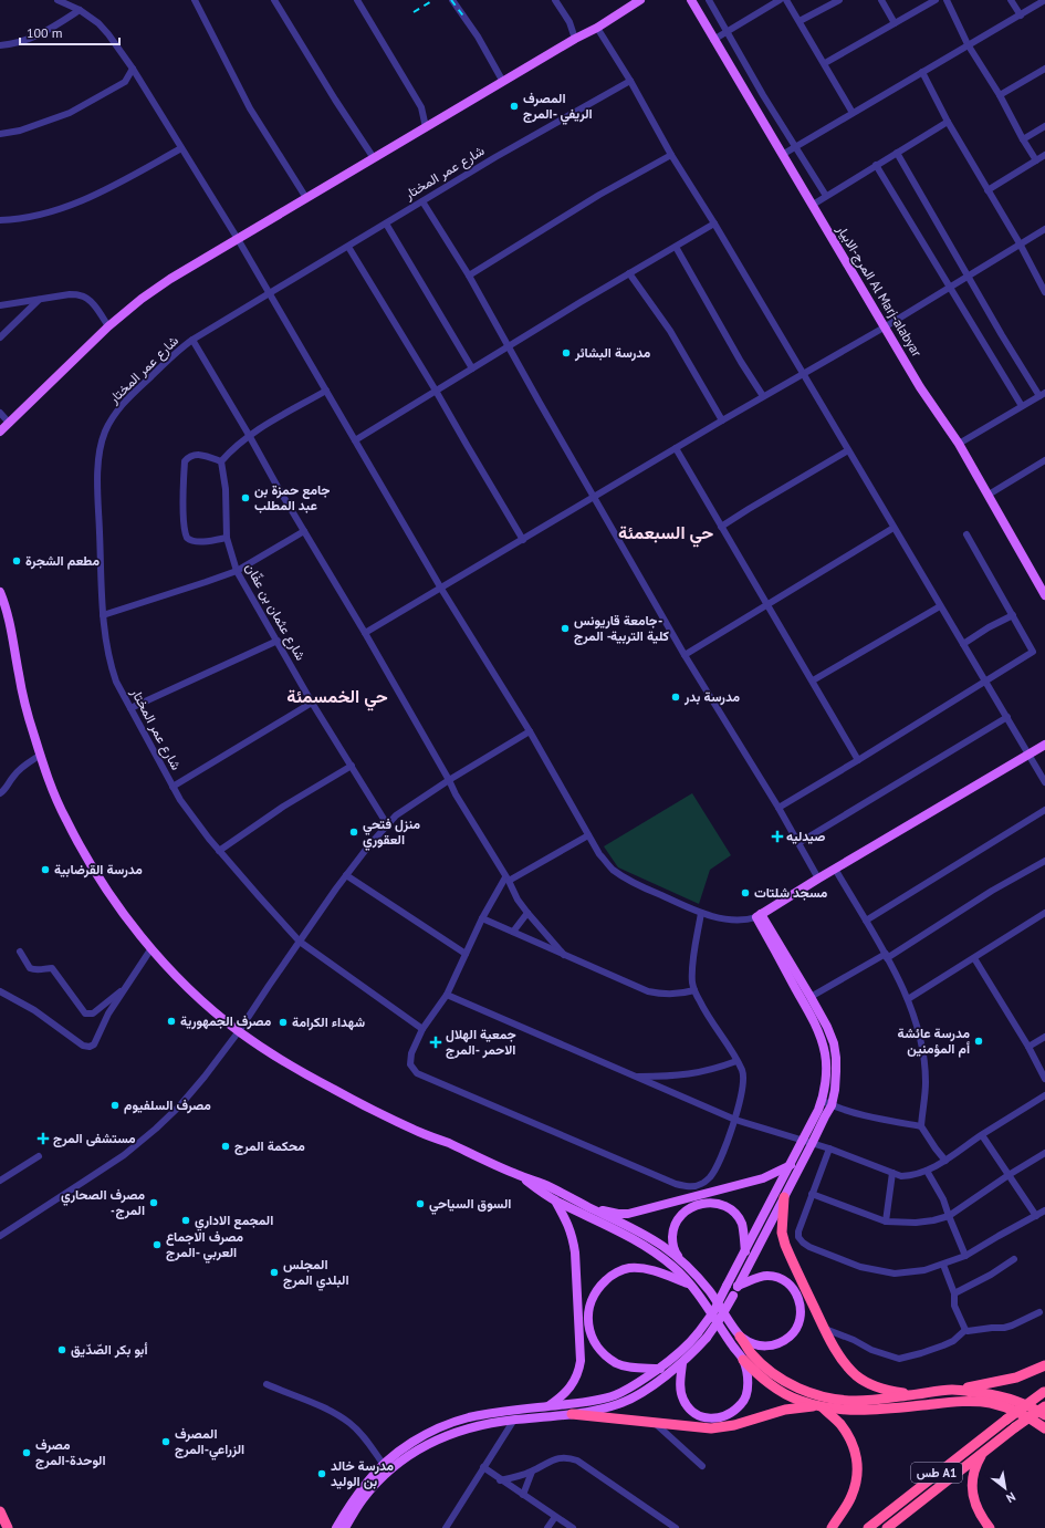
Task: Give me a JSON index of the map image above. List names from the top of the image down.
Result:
{
  "streets": {
    "highway": ["طس A1"],
    "main road": ["المرج-الابيار Al Marj-alabyar"],
    "street": ["شارع عمر المختار", "شارع عثمان بن عفّان"]
  },
  "districts": ["حي السبعمئة", "حي الخمسمئة"],
  "places": {
    "other": [
      "المصرف الريفي -المرج",
      "مدرسة البشائر",
      "جامع حمزة بن عبد المطلب",
      "مطعم الشجرة",
      "جامعة قاريونس- كلية التربية- المرج",
      "مدرسة بدر",
      "منزل فتحي العقوري",
      "مدرسة القرضابية",
      "مسجد شلتات",
      "مصرف الجمهورية",
      "شهداء الكرامة",
      "مدرسة عائشة أم المؤمنين",
      "مصرف السلفيوم",
      "محكمة المرج",
      "مصرف الصحاري -المرج",
      "السوق السياحي",
      "المجمع الاداري",
      "مصرف الاجماع العربي -المرج",
      "المجلس البلدي المرج",
      "أبو بكر الصّدّيق",
      "المصرف الزراعي-المرج",
      "مصرف الوحدة-المرج",
      "مدرسة خالد بن الوليد"
    ],
    "health": ["صيدليه", "جمعية الهلال الاحمر -المرج", "مستشفى المرج"]
  },
  "scale_bar": "100 m",
  "north": "bottom right"
}
